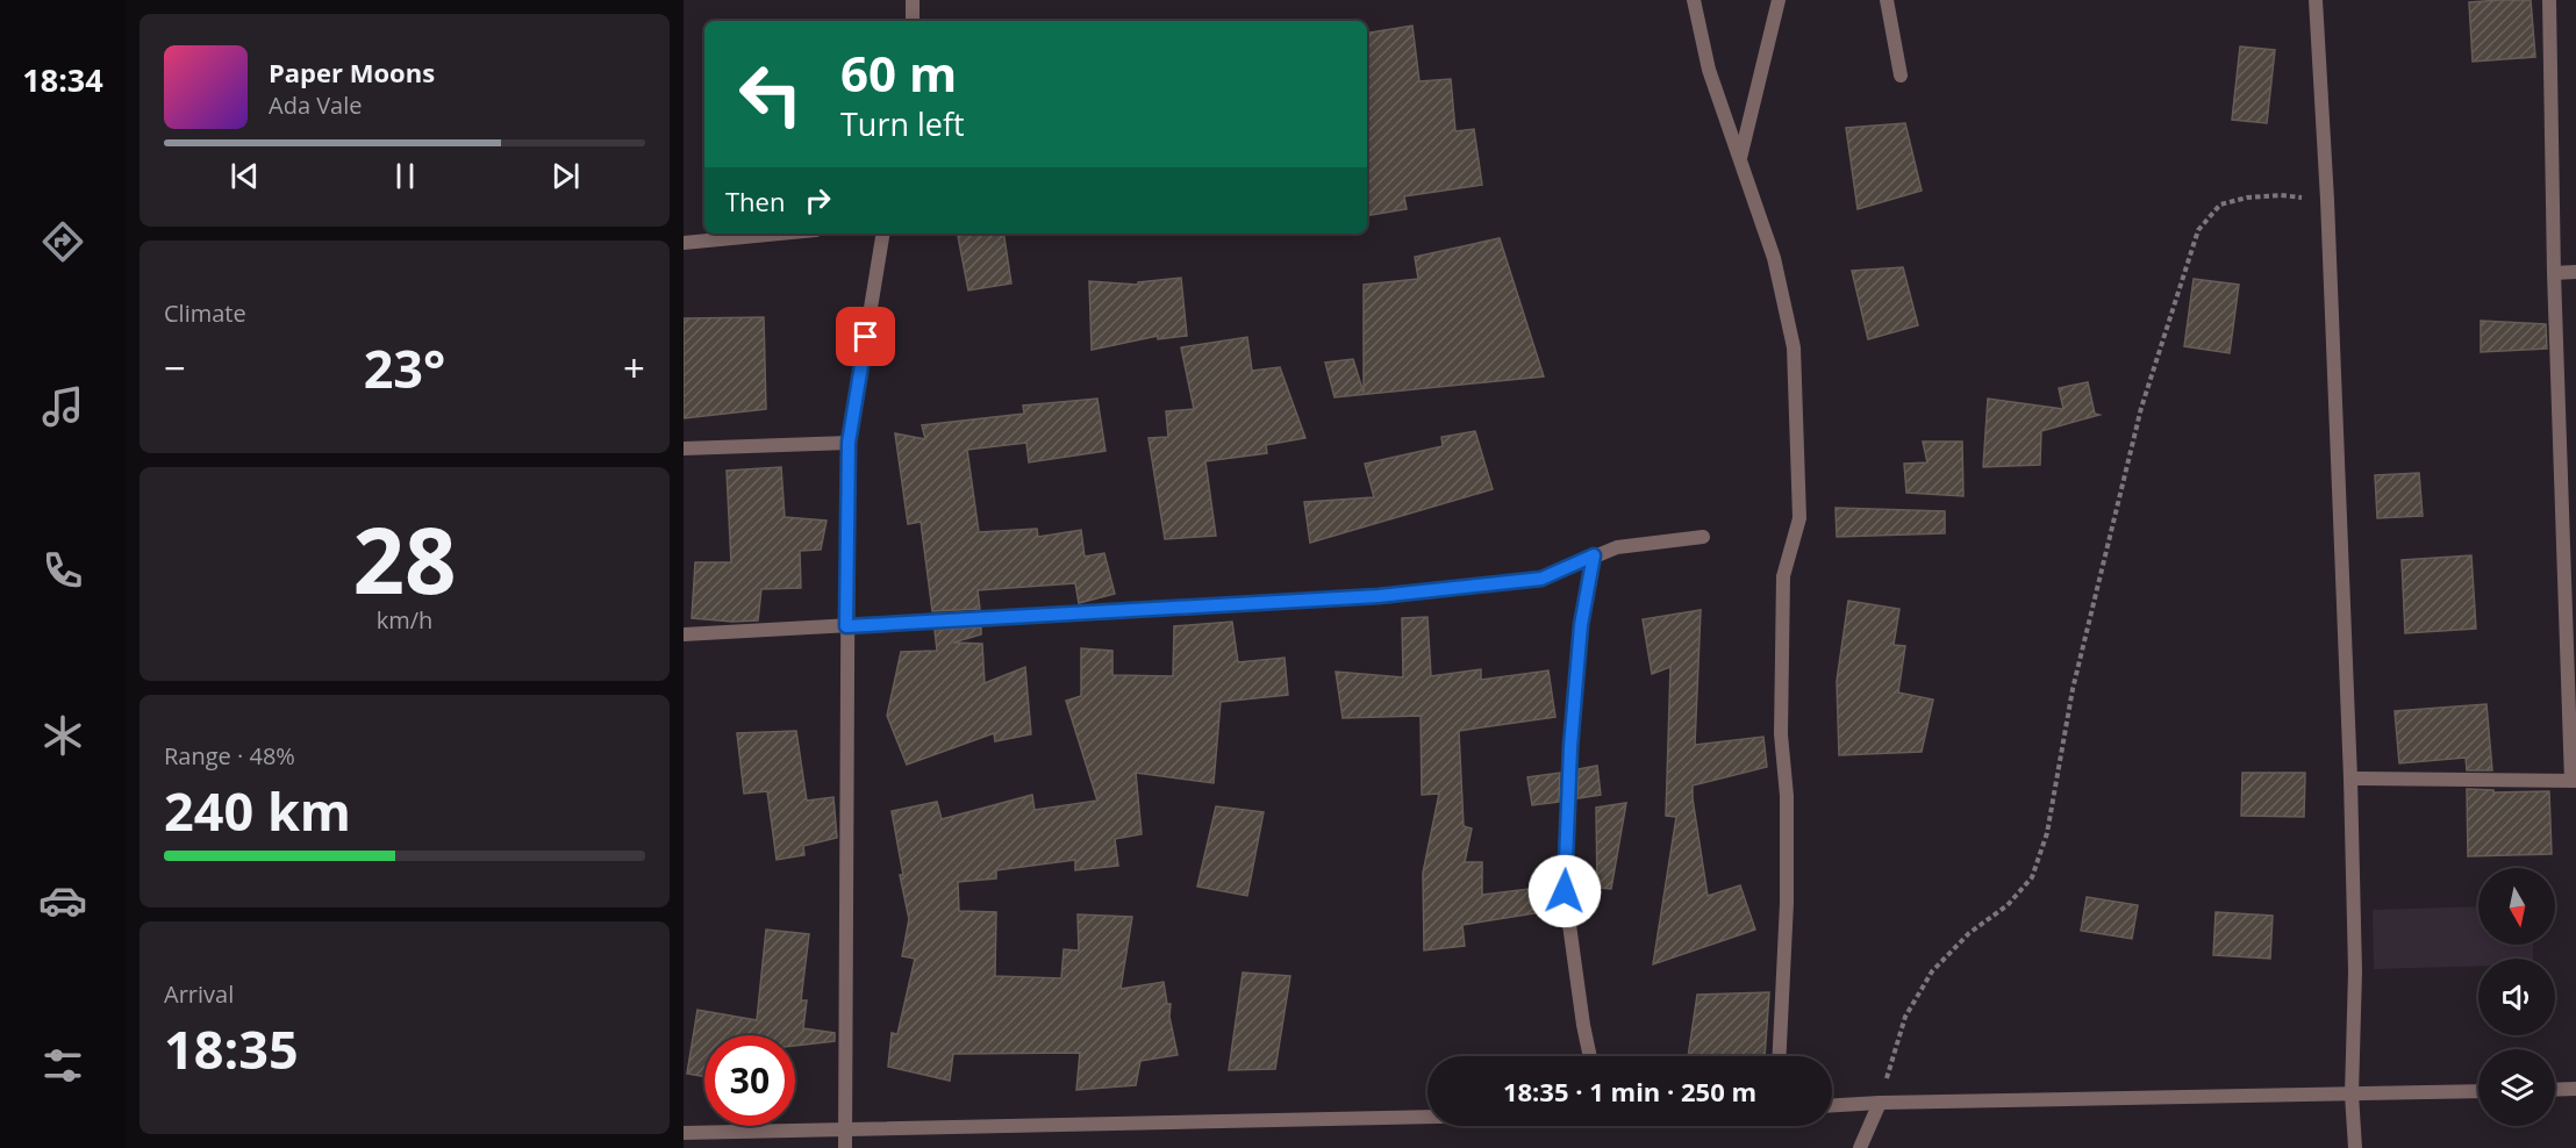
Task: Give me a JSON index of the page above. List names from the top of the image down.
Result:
{
  "north": "bottom",
  "page": {
    "tabs": "18:34",
    "turn": ["60 m", "Turn left"],
    "song": ["Paper Moons", "Ada Vale"],
    "then": "Then",
    "tile": [
      "Climate",
      ["28", "km/h"],
      ["Range · 48%", "240 km"],
      ["Arrival", "18:35"]
    ],
    "heat": ["−", "23°", "+"],
    "limit": "30",
    "trip": "18:35 · 1 min · 250 m"
  }
}
